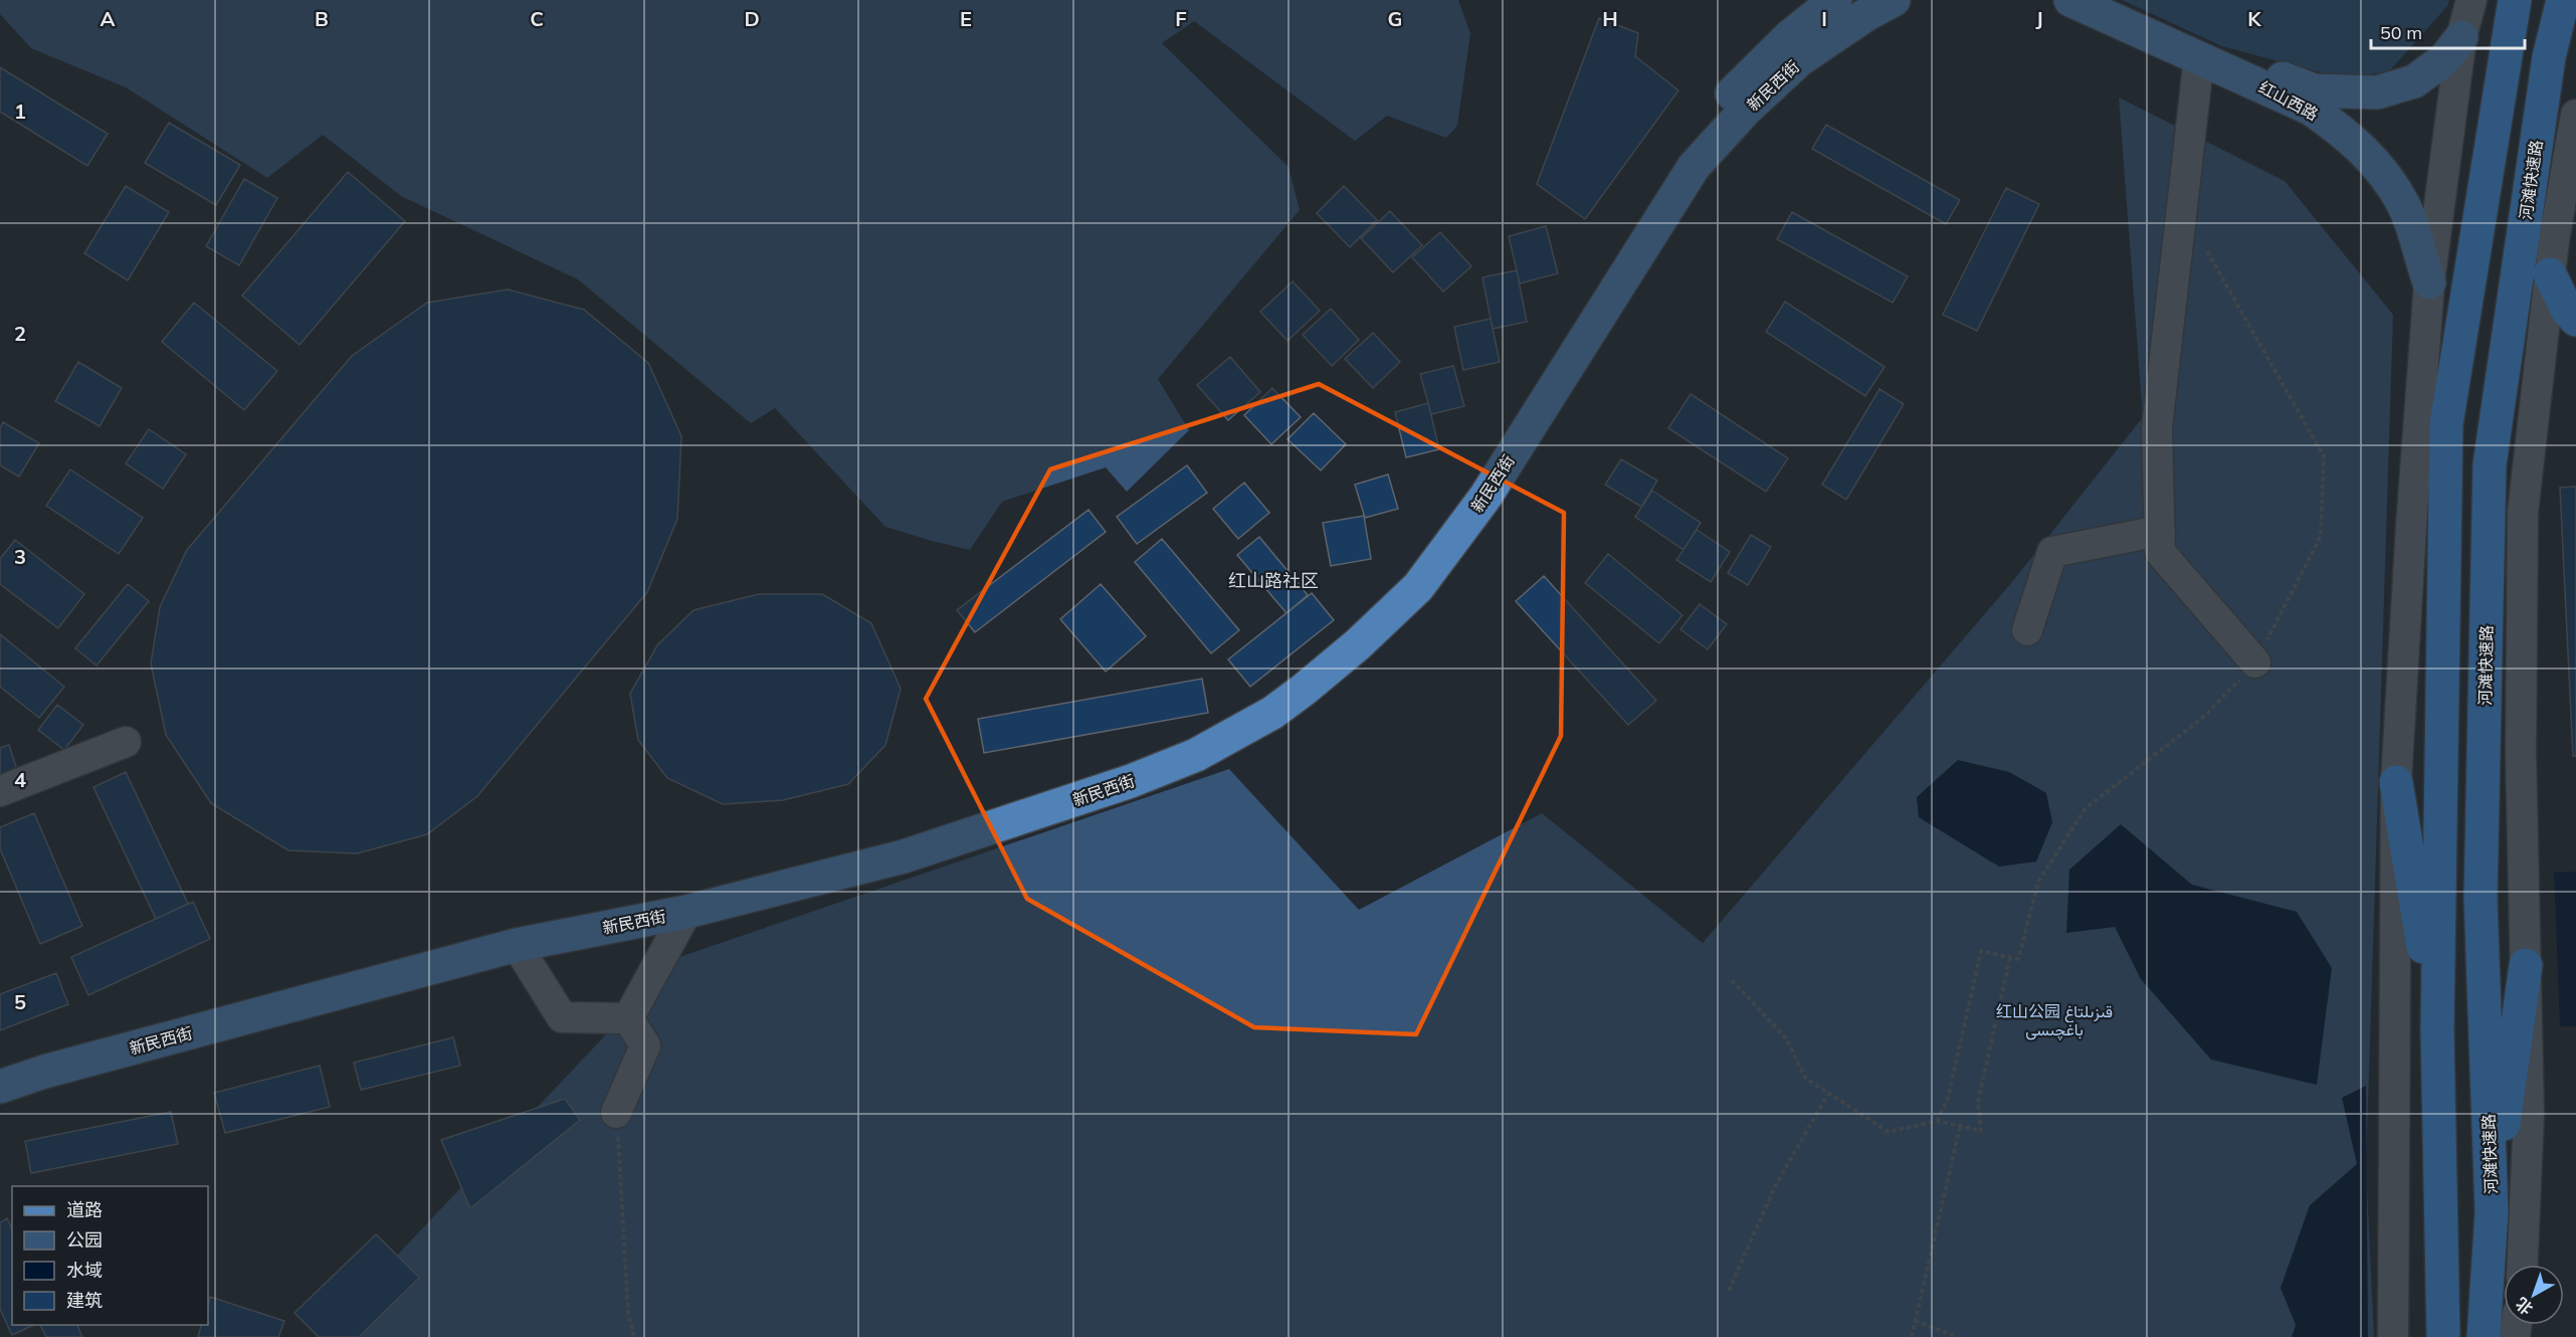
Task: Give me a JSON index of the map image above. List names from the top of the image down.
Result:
{
  "streets": {
    "highway": ["河滩快速路"],
    "main road": ["新民西街", "红山西路"]
  },
  "districts": ["红山路社区"],
  "parks": ["红山公园 قىزىلتاغ باغچىسى"],
  "legend": [
    "道路",
    "公园",
    "水域",
    "建筑"
  ],
  "scale_bar": "50 m",
  "north": "bottom left",
  "grid": {
    "columns": [
      "A",
      "B",
      "C",
      "D",
      "E",
      "F",
      "G",
      "H",
      "I",
      "J",
      "K"
    ],
    "rows": [
      "1",
      "2",
      "3",
      "4",
      "5"
    ]
  }
}
